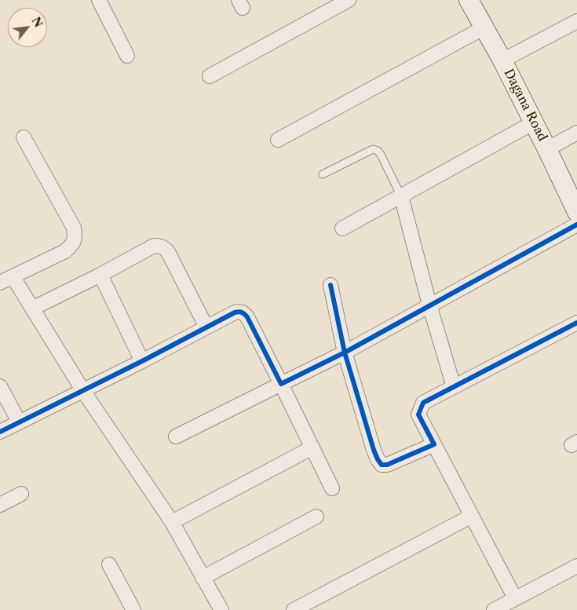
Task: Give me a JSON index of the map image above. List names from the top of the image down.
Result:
{
  "streets": {
    "street": ["Dagana Road"]
  },
  "north": "top right"
}
